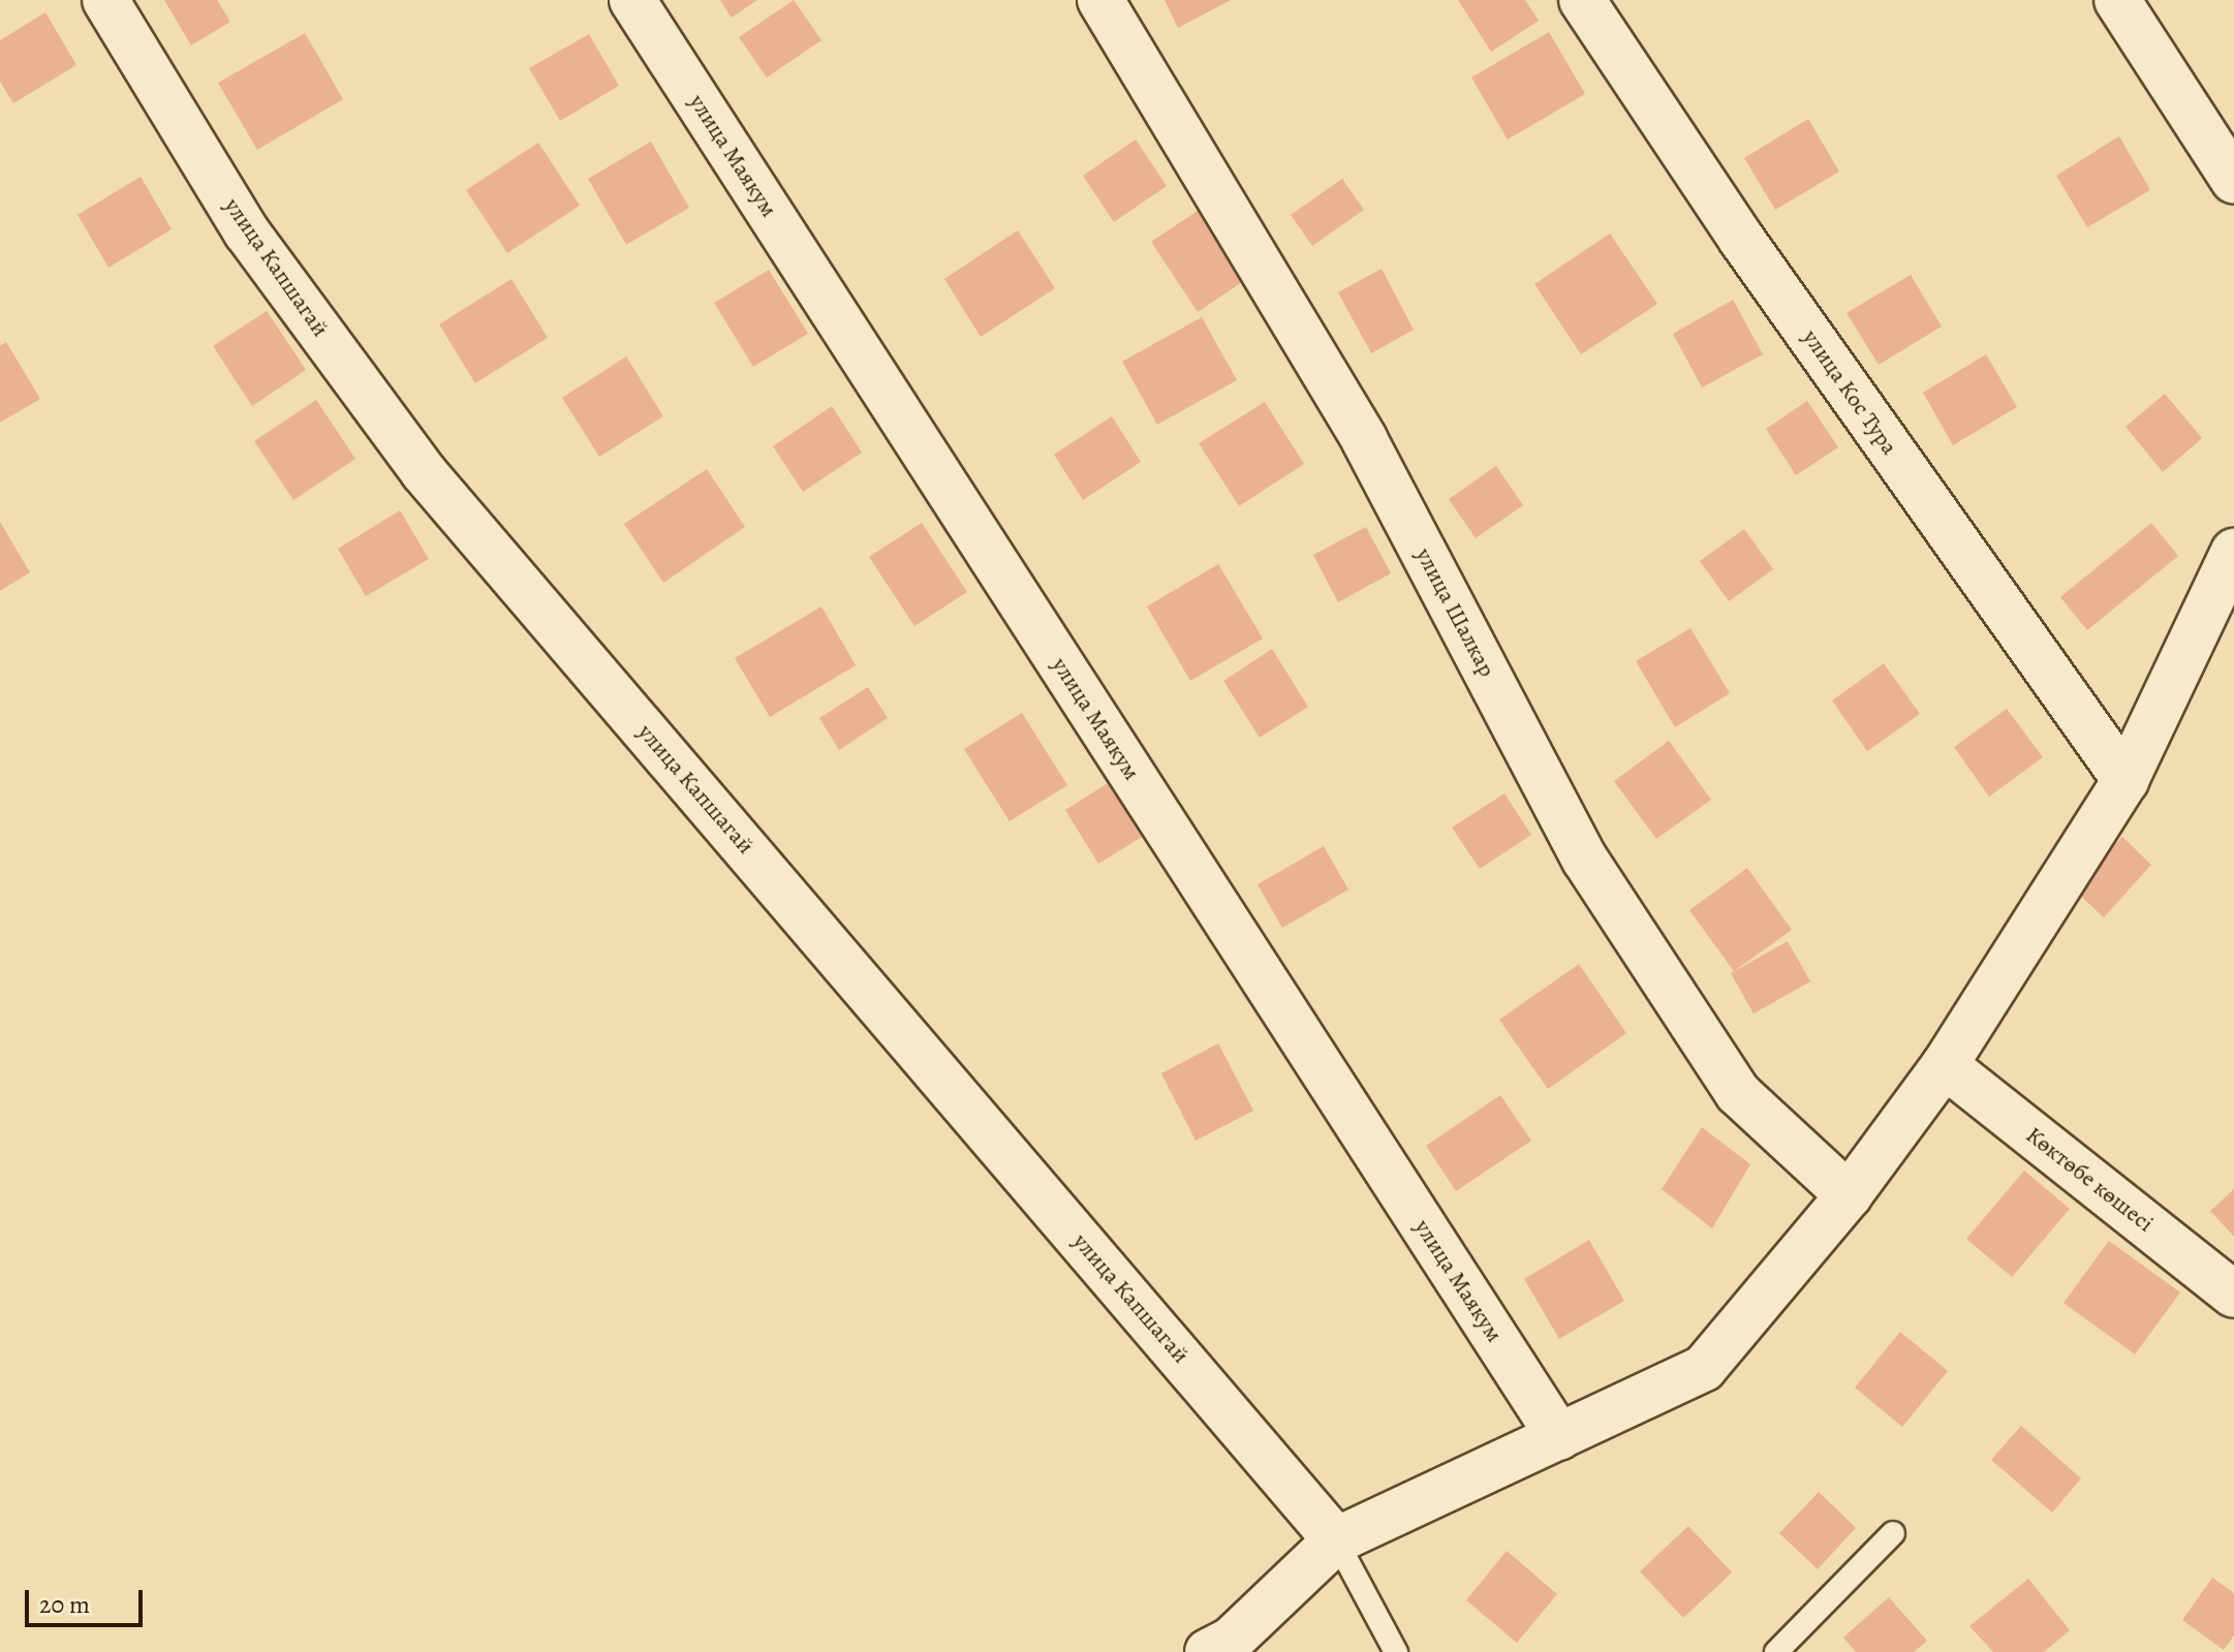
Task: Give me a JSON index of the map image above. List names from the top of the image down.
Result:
{
  "streets": {
    "street": [
      "улица Маякум",
      "улица Капшагай",
      "улица Кос Тура",
      "улица Шалкар",
      "Көктөбе көшесі"
    ]
  },
  "scale_bar": "20 m"
}
